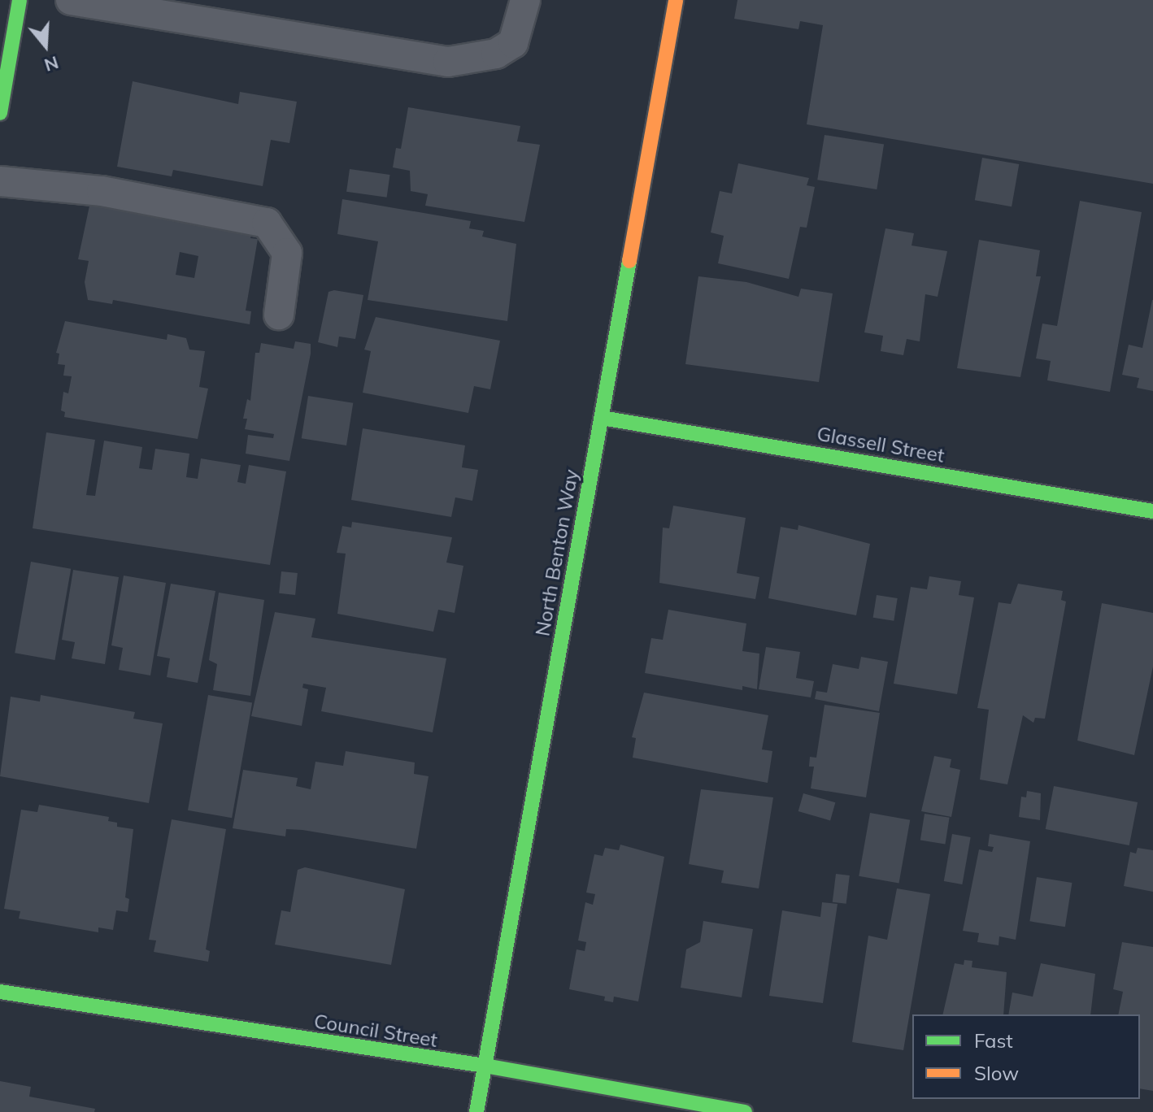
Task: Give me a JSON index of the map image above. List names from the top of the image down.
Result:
{
  "streets": {
    "street": ["Glassell Street", "North Benton Way", "Council Street"]
  },
  "crossings": [
    ["Glassell Street", "North Benton Way"],
    ["North Benton Way", "Council Street"]
  ],
  "legend": ["Fast", "Slow"],
  "north": "bottom"
}
